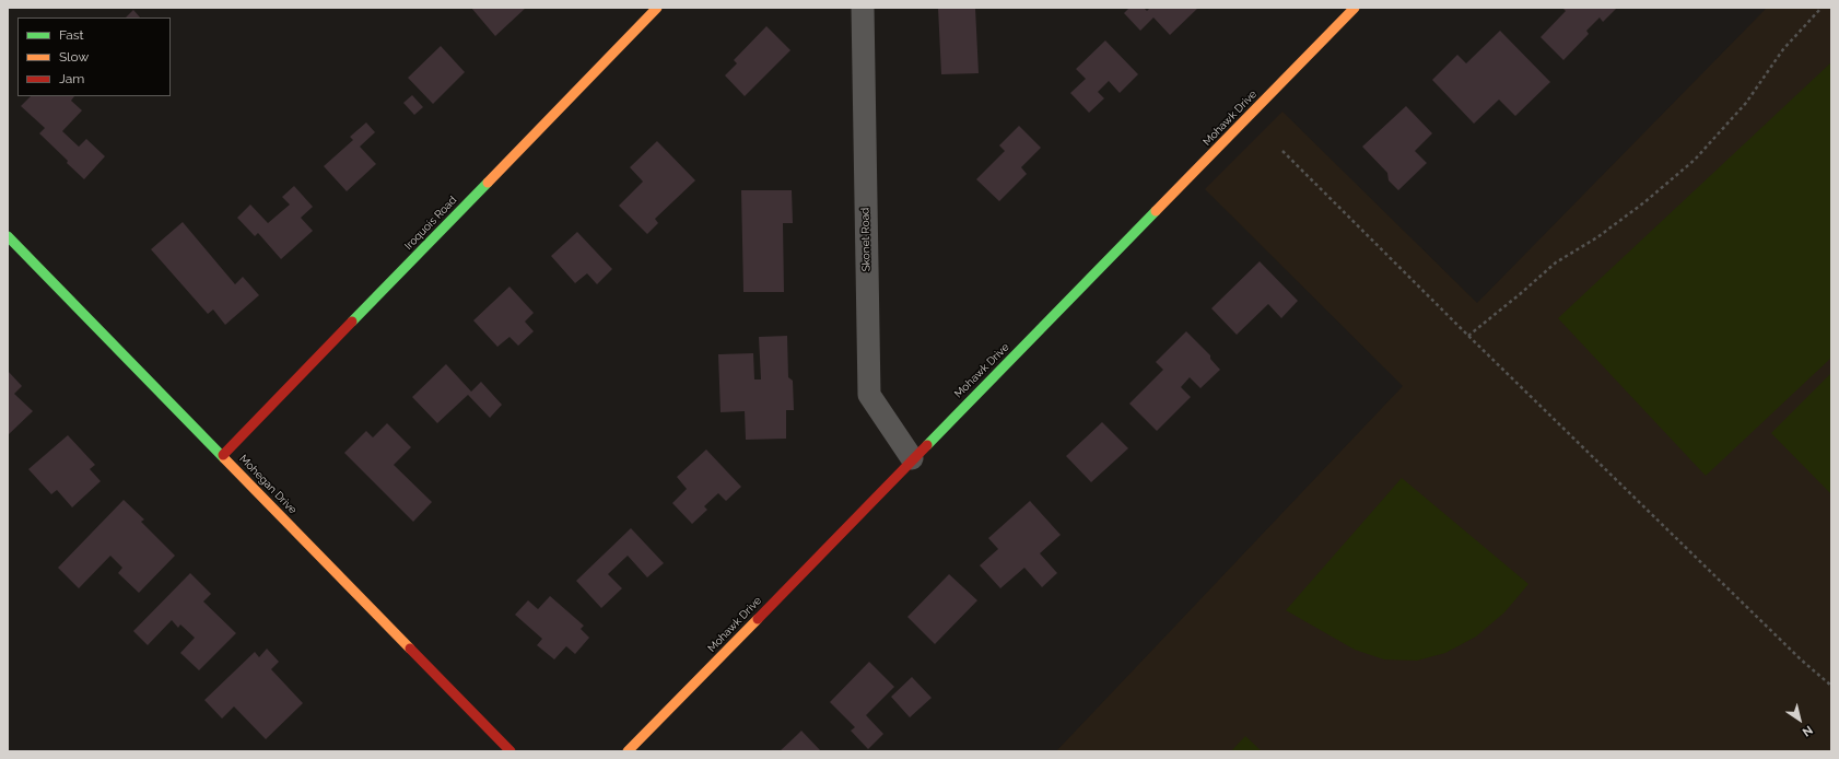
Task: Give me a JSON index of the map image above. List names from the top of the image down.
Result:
{
  "streets": {
    "street": [
      "Mohawk Drive",
      "Iroquois Road",
      "Skonet Road",
      "Mohegan Drive"
    ]
  },
  "crossings": [
    ["Mohawk Drive", "Skonet Road"],
    ["Iroquois Road", "Mohegan Drive"]
  ],
  "legend": ["Fast", "Slow", "Jam"],
  "north": "bottom right"
}
